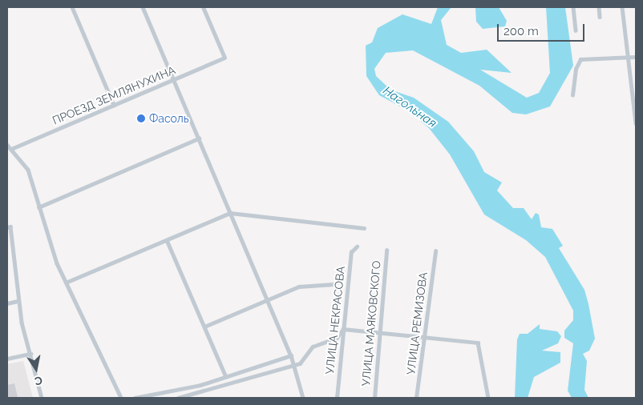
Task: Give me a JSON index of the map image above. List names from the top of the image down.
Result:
{
  "streets": {
    "street": [
      "ПРОЕЗД ЗЕМЛЯНУХИНА",
      "УЛИЦА НЕКРАСОВА",
      "УЛИЦА МАЯКОВСКОГО",
      "УЛИЦА РЕМИЗОВА"
    ]
  },
  "water": ["Нагольная"],
  "places": ["Фасоль"],
  "scale_bar": "200 m",
  "north": "bottom"
}
